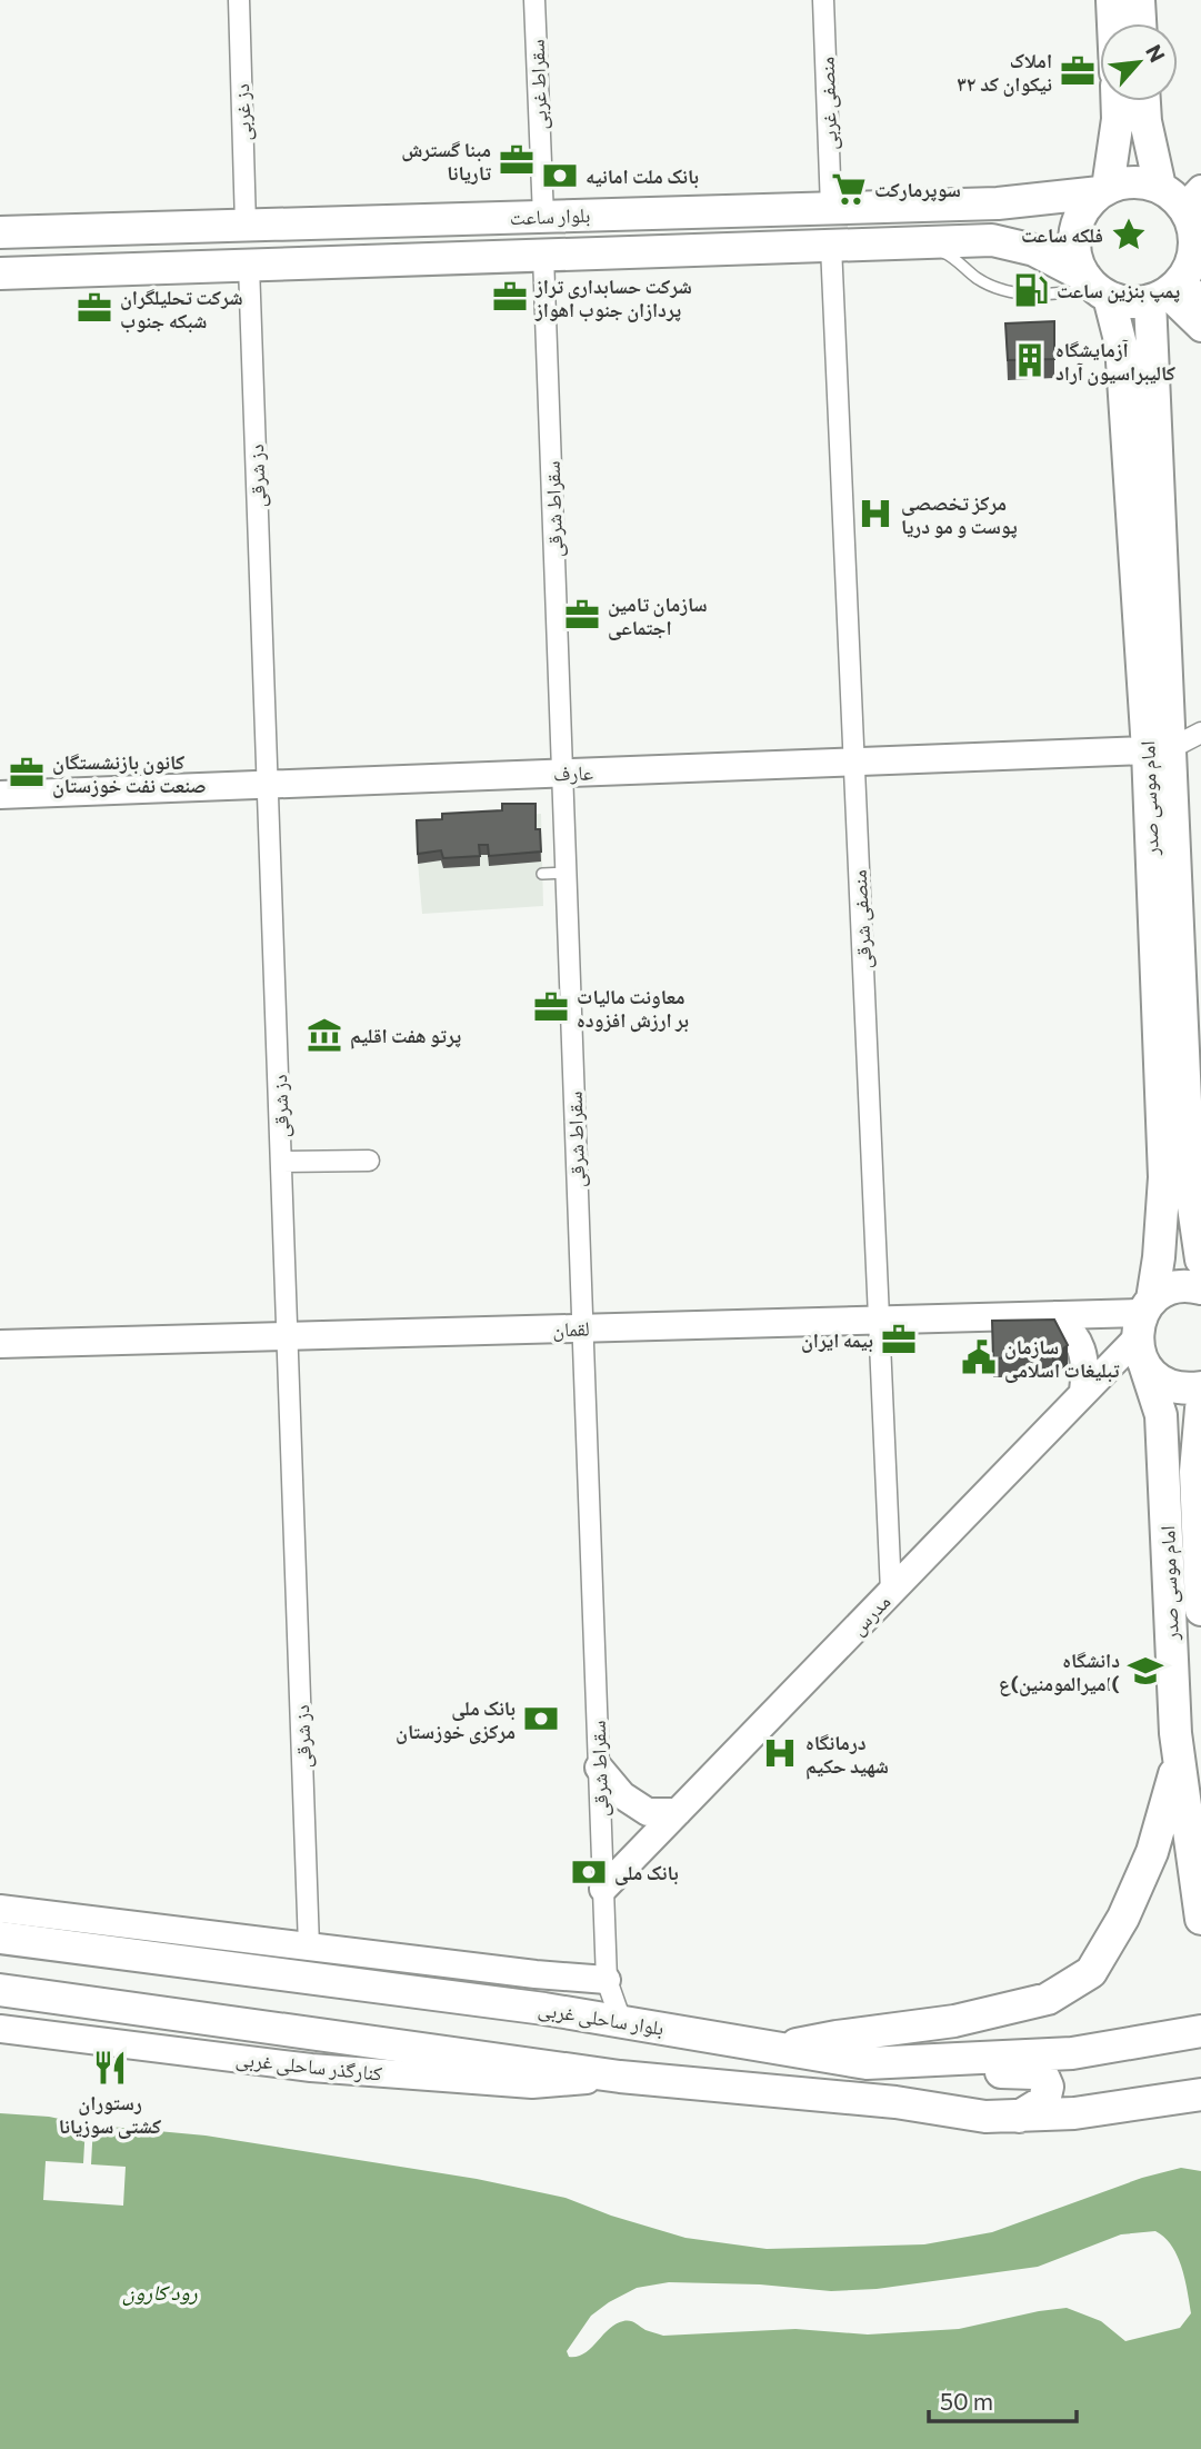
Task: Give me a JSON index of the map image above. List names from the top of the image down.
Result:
{
  "streets": {
    "main road": ["بلوار ساعت", "امام موسی صدر", "بلوار ساحلی غربی"],
    "street": [
      "سقراط غربی",
      "منصفی غربی",
      "دز غربی",
      "دز شرقی",
      "سقراط شرقی",
      "عارف",
      "منصفی شرقی",
      "لقمان",
      "مدرس",
      "کنارگذر ساحلی غربی"
    ]
  },
  "crossings": [
    ["سقراط غربی", "بلوار ساعت"],
    ["منصفی غربی", "بلوار ساعت"],
    ["دز غربی", "بلوار ساعت"],
    ["بلوار ساعت", "دز شرقی"],
    ["بلوار ساعت", "سقراط شرقی"],
    ["بلوار ساعت", "امام موسی صدر"],
    ["بلوار ساعت", "منصفی شرقی"],
    ["دز شرقی", "عارف"],
    ["دز شرقی", "لقمان"],
    ["سقراط شرقی", "عارف"],
    ["سقراط شرقی", "لقمان"],
    ["سقراط شرقی", "مدرس"],
    ["سقراط شرقی", "بلوار ساحلی غربی"],
    ["عارف", "امام موسی صدر"],
    ["عارف", "منصفی شرقی"],
    ["امام موسی صدر", "لقمان"],
    ["امام موسی صدر", "مدرس"],
    ["منصفی شرقی", "لقمان"],
    ["منصفی شرقی", "مدرس"],
    ["لقمان", "مدرس"]
  ],
  "water": ["رود کارون"],
  "places": {
    "office": [
      "املاک نیکوان کد ۳۲",
      "مبنا گسترش تاریانا",
      "شرکت حسابداری تراز پردازان جنوب اهواز",
      "شرکت تحلیلگران شبکه جنوب",
      "سازمان تامین اجتماعی",
      "کانون بازنشستگان صنعت نفت خوزستان",
      "معاونت مالیات بر ارزش افزوده",
      "بیمه ایران"
    ],
    "bank": ["بانک ملت امانیه", "بانک ملی مرکزی خوزستان", "بانک ملی"],
    "supermarket": ["سوپرمارکت"],
    "place": ["فلکه ساعت"],
    "fuel station": ["پمپ بنزین ساعت"],
    "building": ["آزمایشگاه کالیبراسیون آراد"],
    "hospital": ["مرکز تخصصی پوست و مو دریا", "درمانگاه شهید حکیم"],
    "museum": ["پرتو هفت اقلیم"],
    "public building": ["سازمان تبلیغات اسلامی"],
    "school or university": ["دانشگاه امیرالمومنین)ع("],
    "restaurant": ["رستوران کشتی سوزیانا"]
  },
  "scale_bar": "50 m",
  "north": "top right"
}
